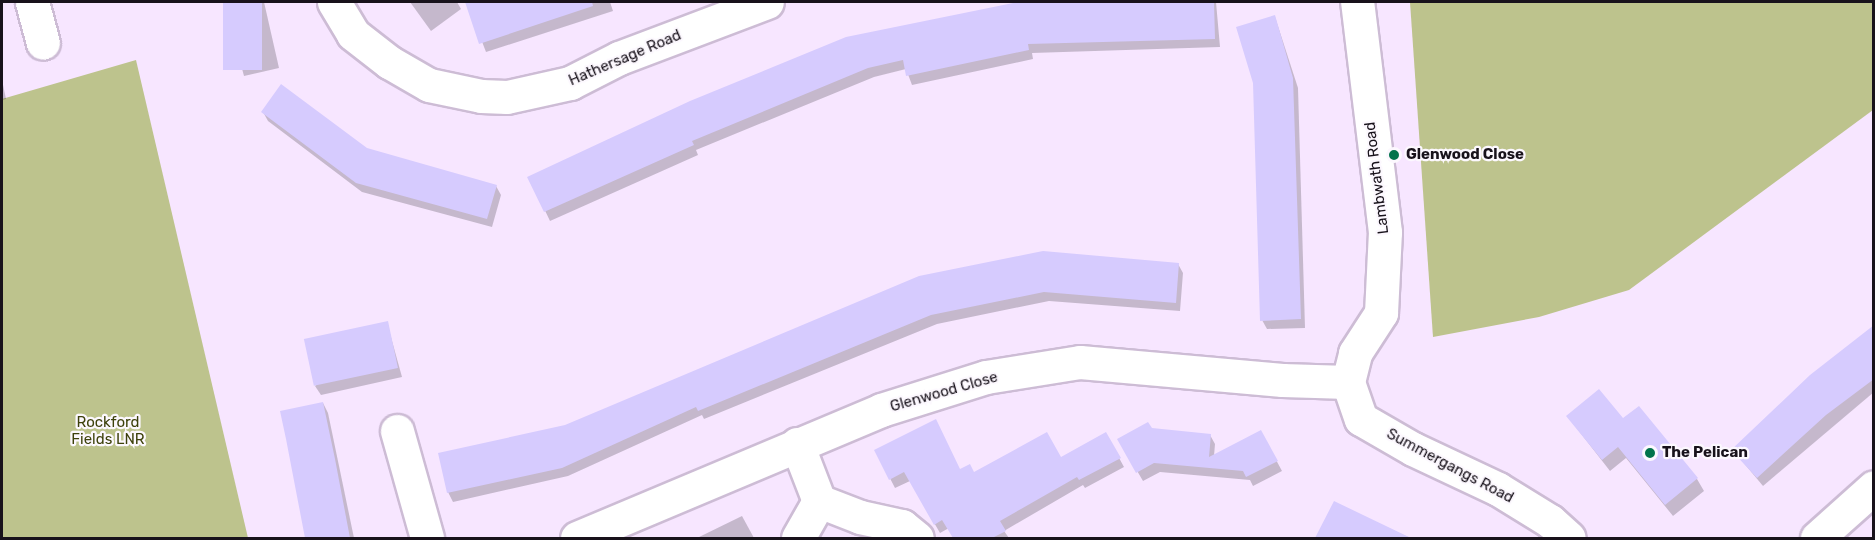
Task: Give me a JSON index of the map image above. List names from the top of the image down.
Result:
{
  "streets": {
    "street": [
      "Hathersage Road",
      "Lambwath Road",
      "Glenwood Close",
      "Summergangs Road"
    ]
  },
  "crossings": [
    ["Lambwath Road", "Glenwood Close"],
    ["Lambwath Road", "Summergangs Road"],
    ["Glenwood Close", "Summergangs Road"]
  ],
  "parks": ["Rockford Fields LNR"],
  "places": ["Glenwood Close", "The Pelican"]
}
